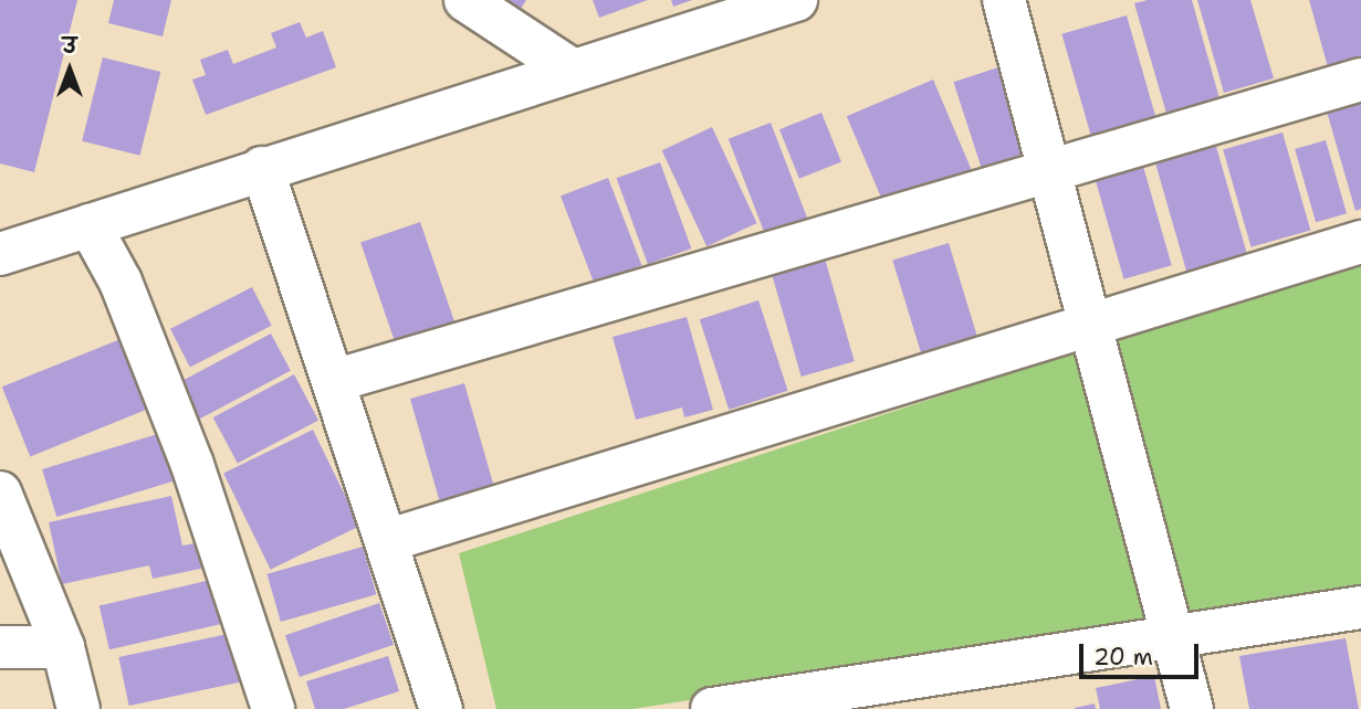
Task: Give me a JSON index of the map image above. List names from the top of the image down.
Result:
{
  "scale_bar": "20 m",
  "north": "top"
}
